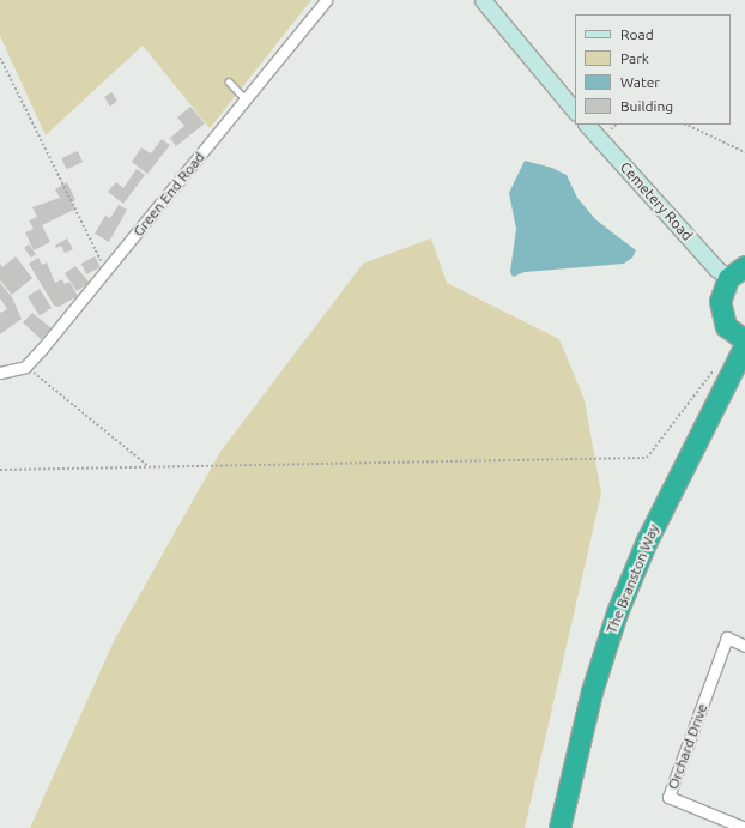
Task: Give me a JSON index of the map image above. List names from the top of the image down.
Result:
{
  "streets": {
    "highway": ["The Branston Way"],
    "main road": ["Cemetery Road"],
    "street": ["Green End Road", "Orchard Drive"]
  },
  "legend": [
    "Road",
    "Park",
    "Water",
    "Building"
  ]
}
